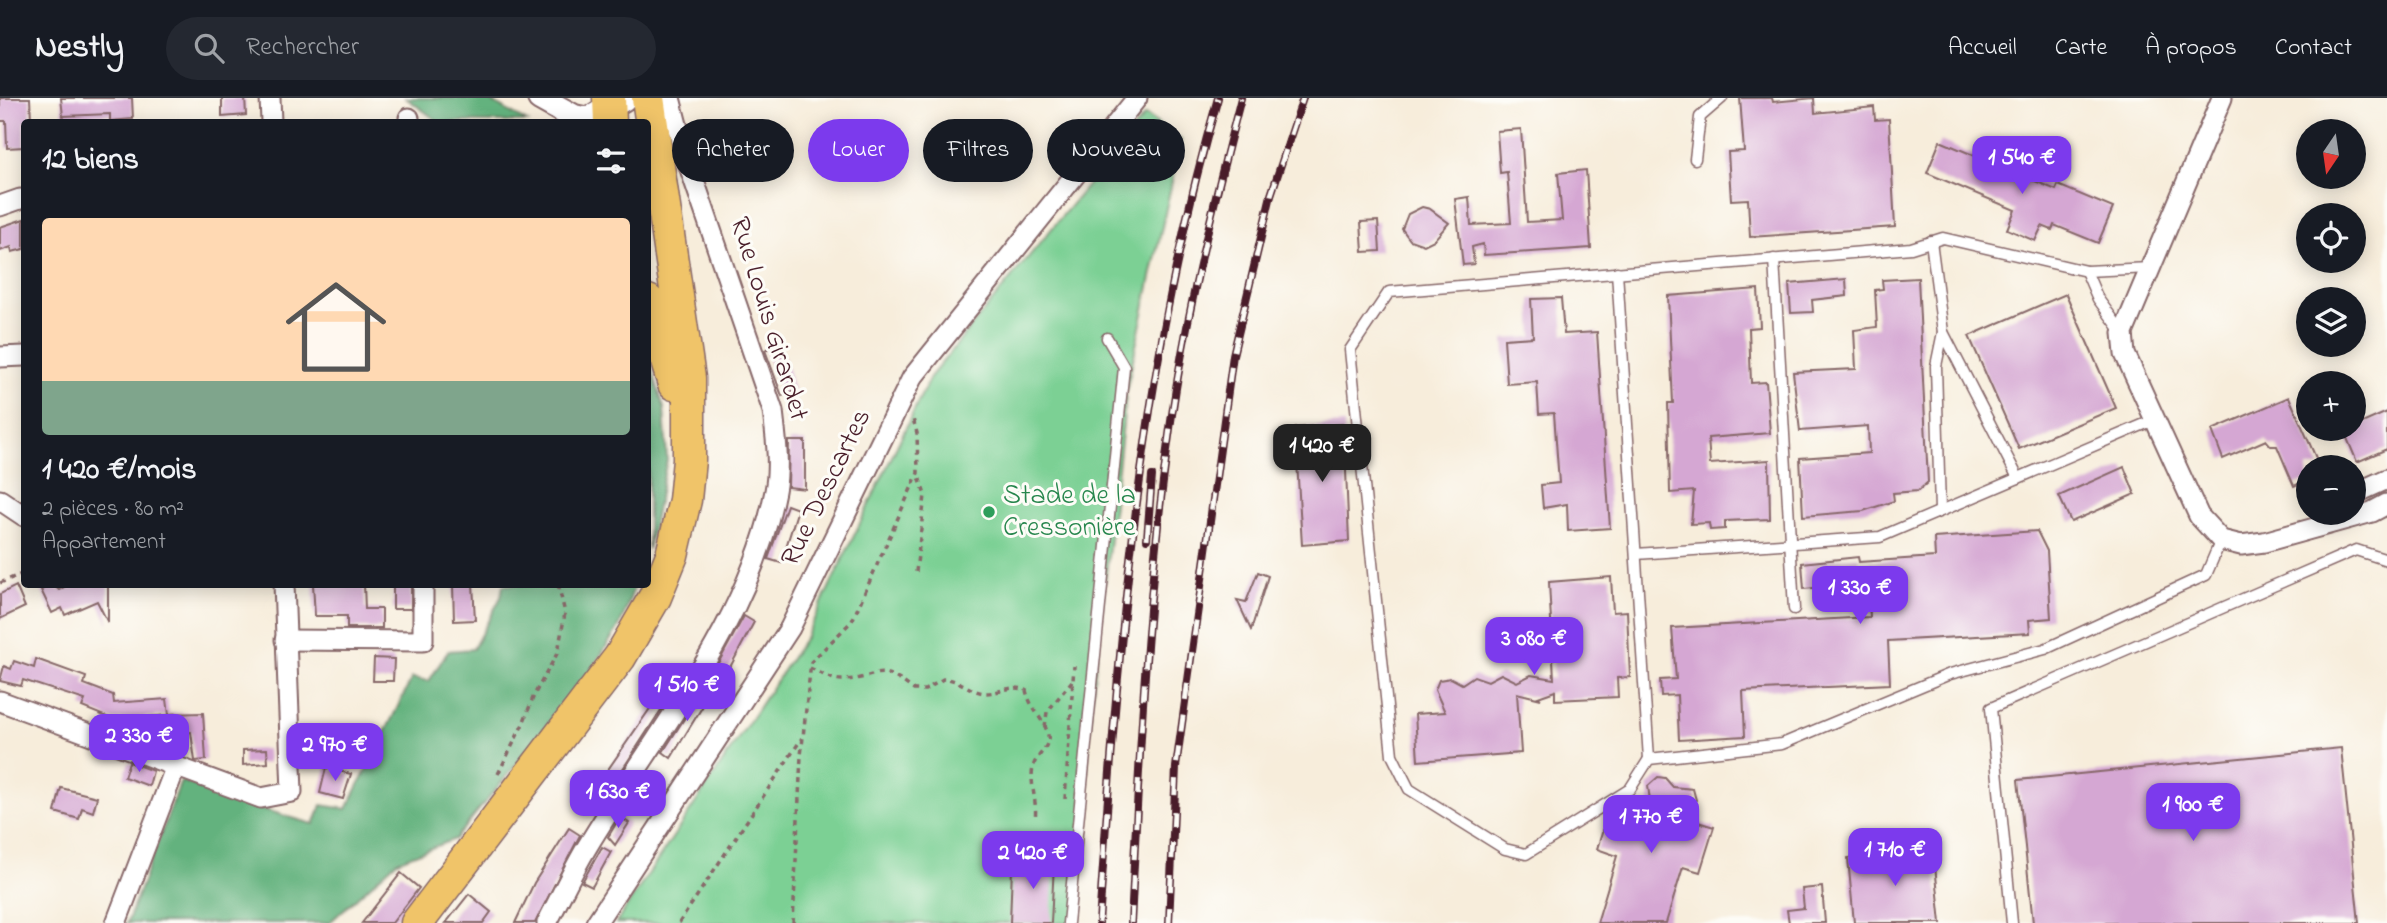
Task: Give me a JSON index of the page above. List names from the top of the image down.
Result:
{
  "streets": {
    "street": ["Rue Louis Girardet", "Rue Descartes"]
  },
  "places": ["Stade de la Cressonière"],
  "north": "bottom",
  "page": {
    "header": "Nestly",
    "search": "Rechercher",
    "nav": [
      "Accueil",
      "Carte",
      "À propos",
      "Contact"
    ],
    "map_buttons": ["+", "−"],
    "chip": [
      "Acheter",
      "Louer",
      "Filtres",
      "Nouveau"
    ],
    "heading": "12 biens",
    "price": [
      "1 540 €",
      "1 420 €",
      "1 330 €",
      "3 080 €",
      "1 510 €",
      "2 330 €",
      "2 970 €",
      "1 630 €",
      "1 900 €",
      "1 770 €",
      "1 710 €",
      "2 420 €"
    ],
    "list": [
      {
        "name": "1 420 €/mois",
        "note": "2 pièces · 80 m² · Appartement"
      }
    ]
  }
}
